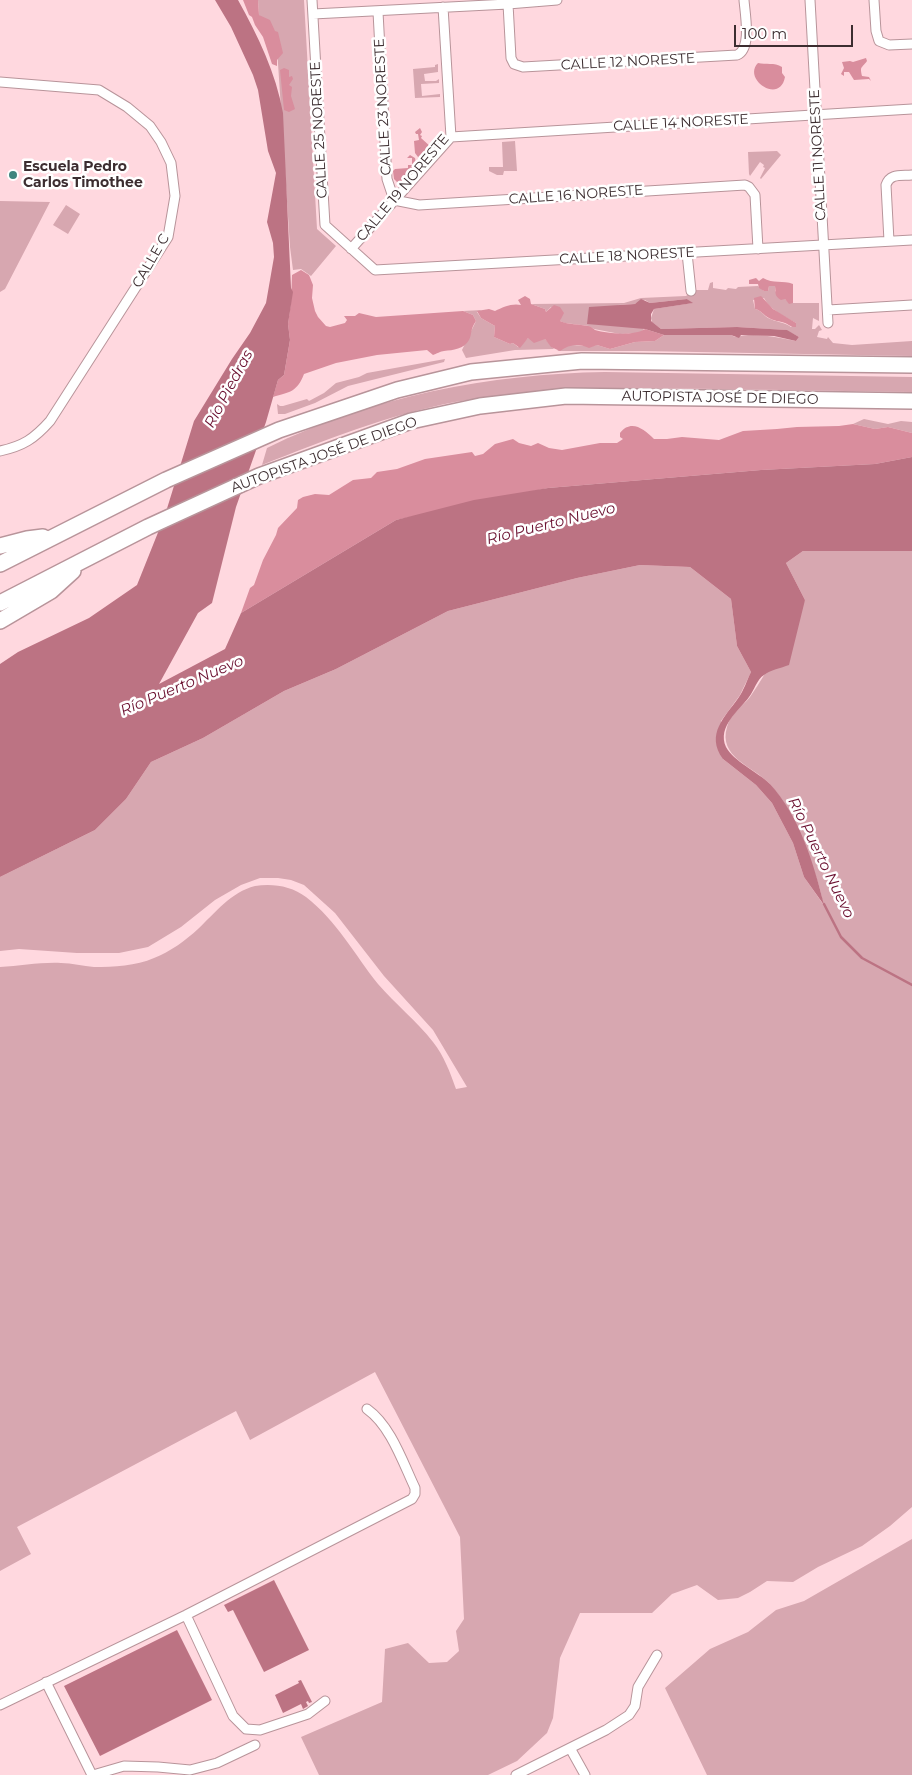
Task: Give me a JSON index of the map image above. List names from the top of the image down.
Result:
{
  "streets": {
    "highway": ["AUTOPISTA JOSÉ DE DIEGO"],
    "street": [
      "CALLE 12 NORESTE",
      "CALLE 23 NORESTE",
      "CALLE 14 NORESTE",
      "CALLE 25 NORESTE",
      "CALLE 11 NORESTE",
      "CALLE 19 NORESTE",
      "CALLE 16 NORESTE",
      "CALLE 18 NORESTE",
      "CALLE C"
    ]
  },
  "crossings": [
    ["CALLE 23 NORESTE", "CALLE 19 NORESTE"],
    ["CALLE 23 NORESTE", "CALLE 16 NORESTE"],
    ["CALLE 14 NORESTE", "CALLE 11 NORESTE"],
    ["CALLE 14 NORESTE", "CALLE 19 NORESTE"],
    ["CALLE 25 NORESTE", "CALLE 19 NORESTE"],
    ["CALLE 25 NORESTE", "CALLE 18 NORESTE"],
    ["CALLE 11 NORESTE", "CALLE 18 NORESTE"],
    ["CALLE 19 NORESTE", "CALLE 16 NORESTE"],
    ["CALLE 19 NORESTE", "CALLE 18 NORESTE"],
    ["CALLE 16 NORESTE", "CALLE 18 NORESTE"]
  ],
  "water": ["Río Piedras", "Río Puerto Nuevo"],
  "places": ["Escuela Pedro Carlos Timothee"],
  "scale_bar": "100 m"
}
